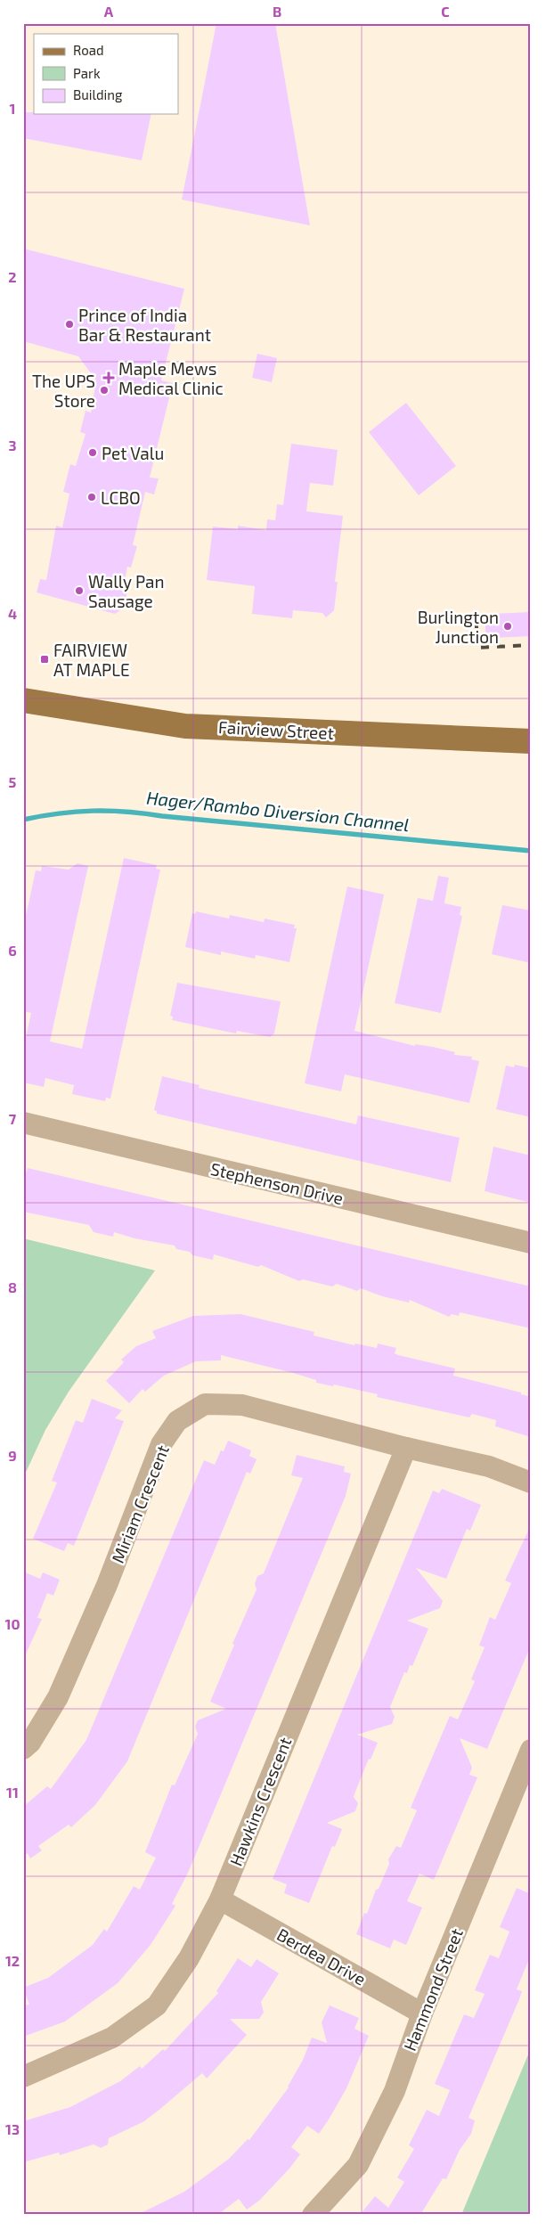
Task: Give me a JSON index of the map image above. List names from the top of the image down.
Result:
{
  "streets": {
    "main road": ["Fairview Street"],
    "street": [
      "Stephenson Drive",
      "Miriam Crescent",
      "Hawkins Crescent",
      "Berdea Drive",
      "Hammond Street"
    ]
  },
  "crossings": [
    ["Miriam Crescent", "Hawkins Crescent"],
    ["Hawkins Crescent", "Berdea Drive"],
    ["Berdea Drive", "Hammond Street"]
  ],
  "water": ["Hager/Rambo Diversion Channel"],
  "places": {
    "other": [
      "Prince of India Bar & Restaurant",
      "The UPS Store",
      "Pet Valu",
      "LCBO",
      "Wally Pan Sausage",
      "Burlington Junction"
    ],
    "health": ["Maple Mews Medical Clinic"],
    "transit": ["FAIRVIEW AT MAPLE"]
  },
  "legend": ["Road", "Park", "Building"],
  "grid": {
    "columns": ["A", "B", "C"],
    "rows": [
      "1",
      "2",
      "3",
      "4",
      "5",
      "6",
      "7",
      "8",
      "9",
      "10",
      "11",
      "12",
      "13"
    ]
  }
}
